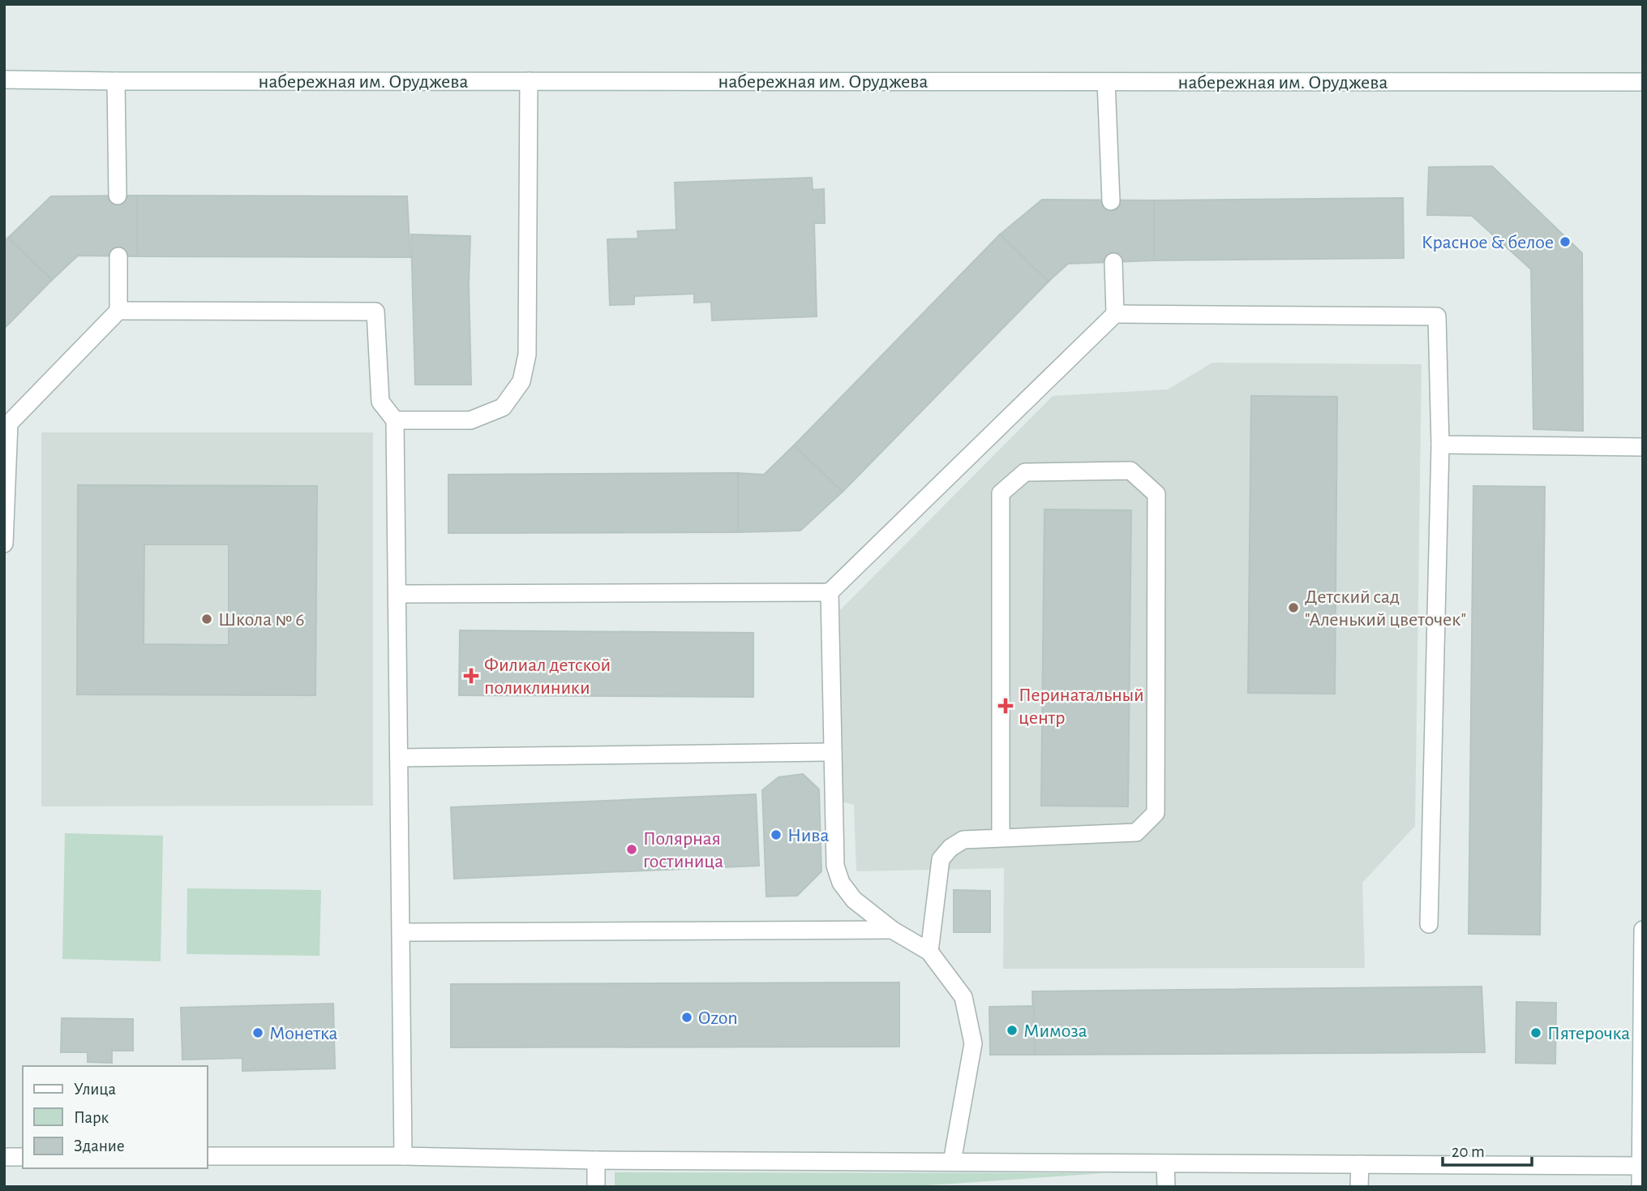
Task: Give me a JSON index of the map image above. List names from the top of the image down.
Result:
{
  "streets": {
    "street": ["набережная им. Оруджева"]
  },
  "places": {
    "other": [
      "Красное & белое",
      "Детский сад \"Аленький цветочек\"",
      "Школа № 6",
      "Нива",
      "Полярная гостиница",
      "Ozon",
      "Мимоза",
      "Монетка",
      "Пятерочка"
    ],
    "health": ["Филиал детской поликлиники", "Перинатальный центр"]
  },
  "legend": ["Улица", "Парк", "Здание"],
  "scale_bar": "20 m"
}
